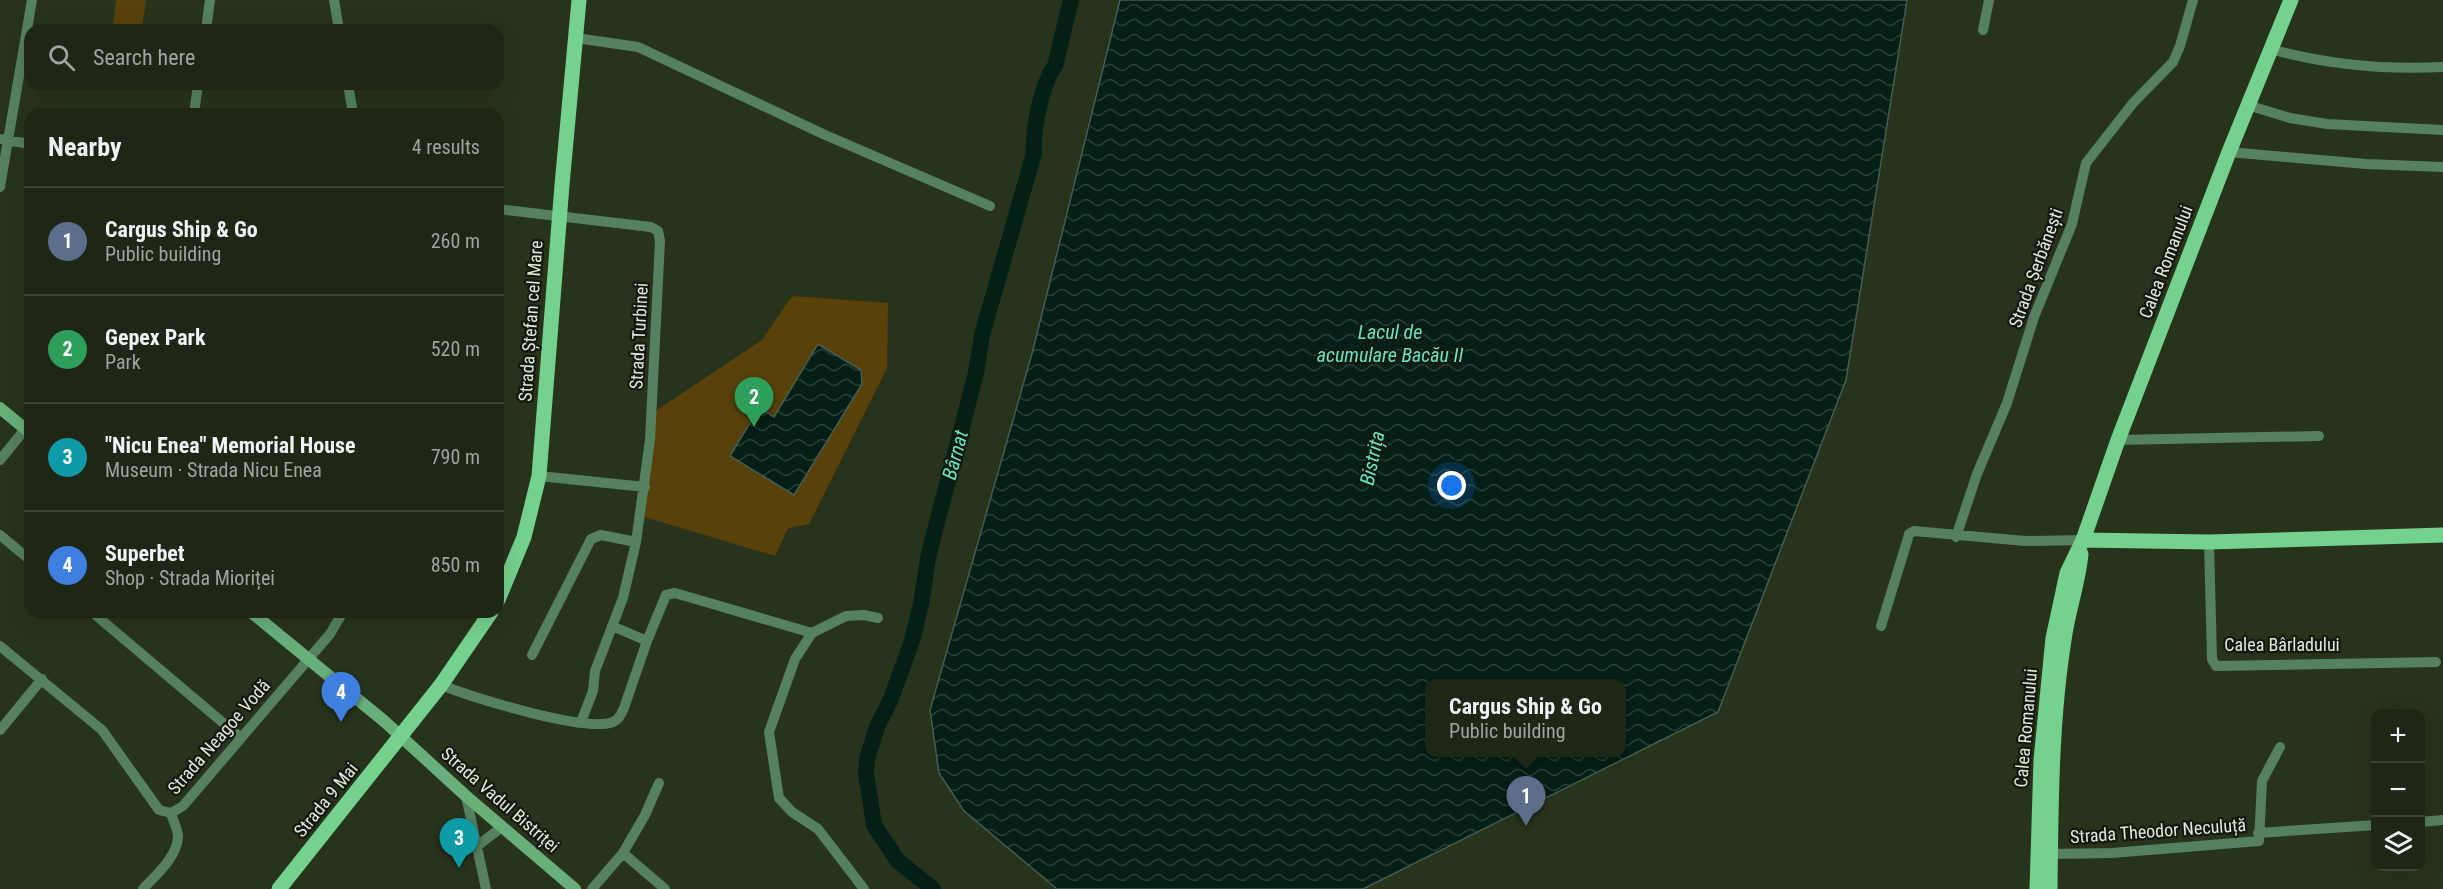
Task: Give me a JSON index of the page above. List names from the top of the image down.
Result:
{
  "streets": {
    "main road": [
      "Calea Romanului",
      "Strada Ștefan cel Mare",
      "Strada 9 Mai",
      "Strada Vadul Bistriței"
    ],
    "street": [
      "Strada Șerbănești",
      "Strada Turbinei",
      "Calea Bârladului",
      "Strada Neagoe Vodă",
      "Strada Theodor Neculuță"
    ]
  },
  "crossings": [
    ["Calea Romanului", "Strada Theodor Neculuță"],
    ["Strada Ștefan cel Mare", "Strada Turbinei"],
    ["Strada Neagoe Vodă", "Strada Vadul Bistriței"],
    ["Strada 9 Mai", "Strada Vadul Bistriței"]
  ],
  "water": ["Lacul de acumulare Bacău II", "Bârnat", "Bistrița"],
  "page": {
    "search": "Search here",
    "heading": ["Nearby", "4 results"],
    "list": [
      {
        "mark": "1",
        "name": "Cargus Ship & Go",
        "note": "Public building",
        "value": "260 m"
      },
      {
        "mark": "2",
        "name": "Gepex Park",
        "note": "Park",
        "value": "520 m"
      },
      {
        "mark": "3",
        "name": "\"Nicu Enea\" Memorial House",
        "note": "Museum · Strada Nicu Enea",
        "value": "790 m"
      },
      {
        "mark": "4",
        "name": "Superbet",
        "note": "Shop · Strada Mioriței",
        "value": "850 m"
      }
    ],
    "pins": [
      "2",
      "4",
      "1",
      "3"
    ],
    "popup": ["Cargus Ship & Go", "Public building"],
    "map_buttons": ["+", "−"]
  }
}
